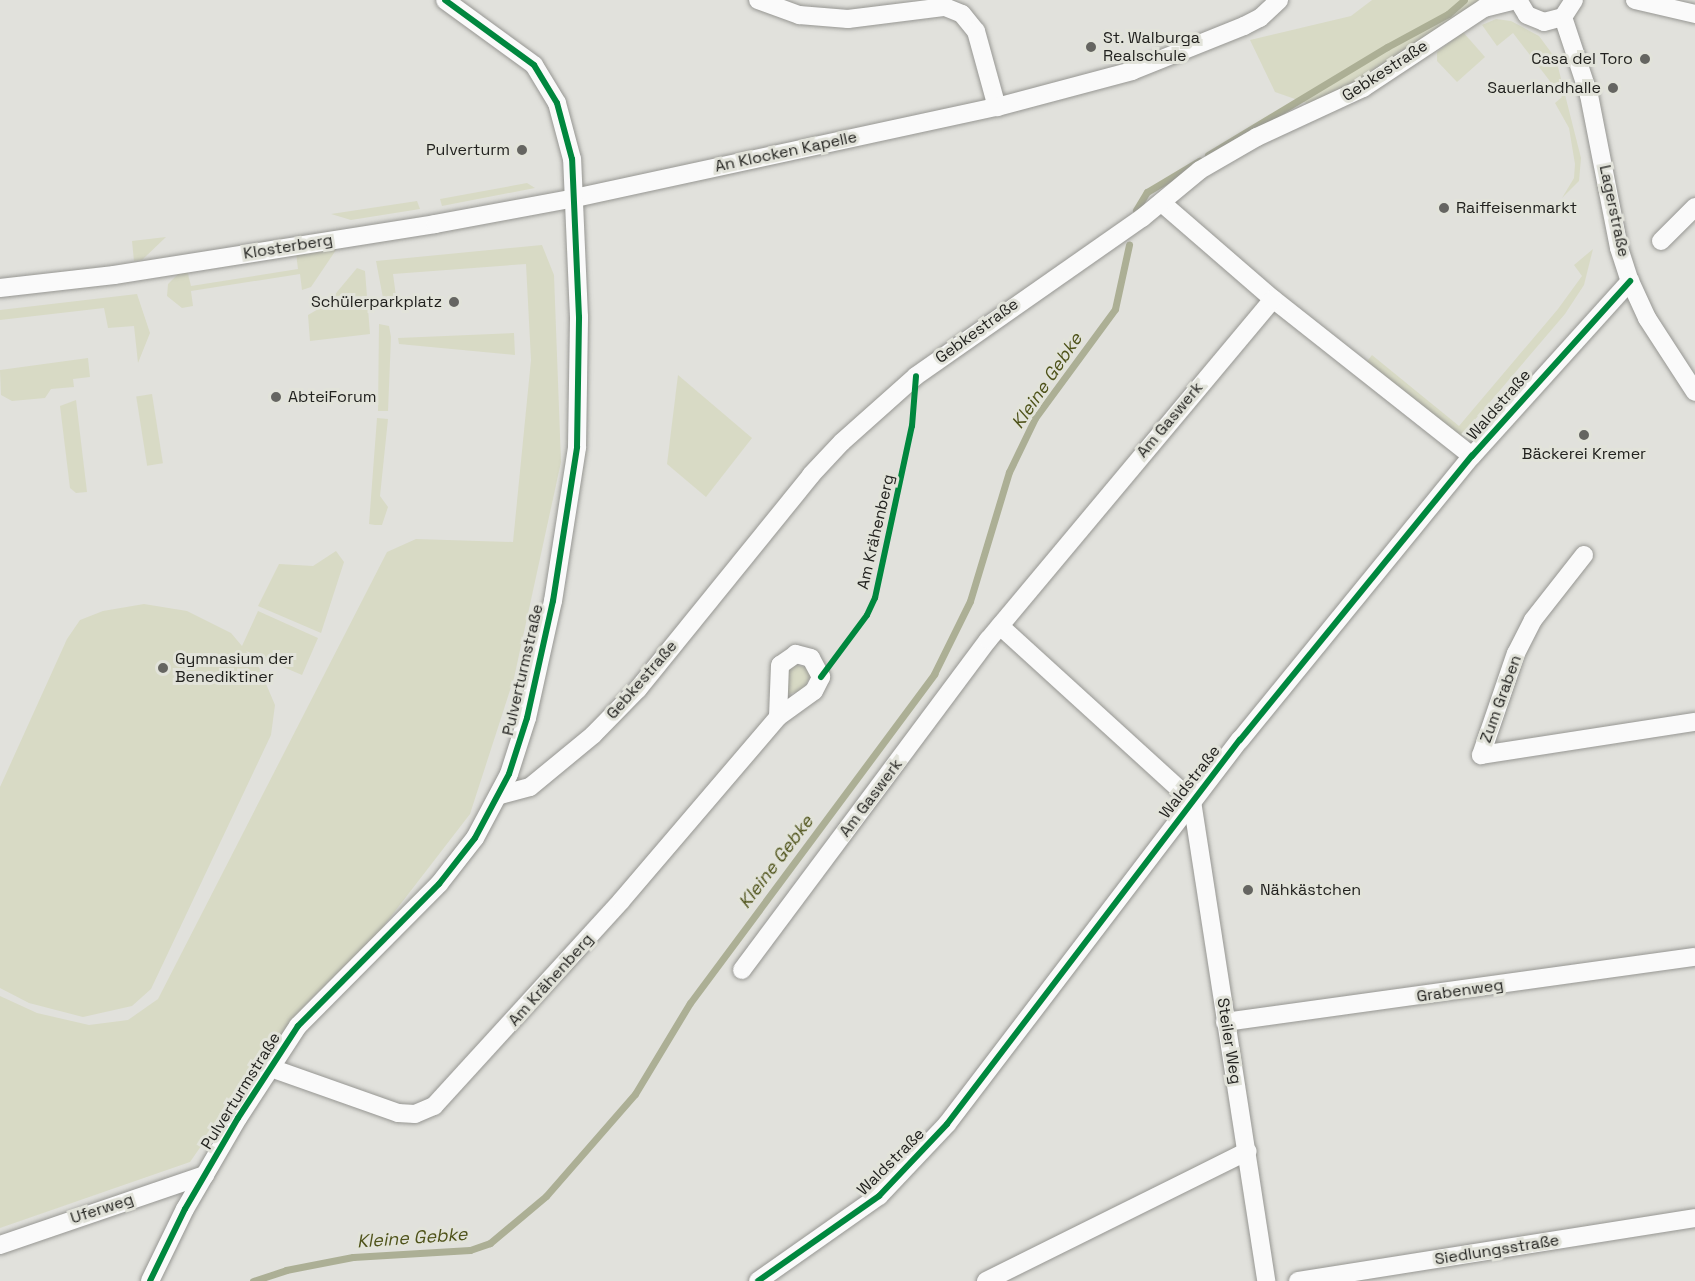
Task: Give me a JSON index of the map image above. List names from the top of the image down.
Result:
{
  "streets": {
    "street": [
      "Gebkestraße",
      "An Klocken Kapelle",
      "Lagerstraße",
      "Klosterberg",
      "Waldstraße",
      "Am Gaswerk",
      "Am Krähenberg",
      "Pulverturmstraße",
      "Zum Graben",
      "Grabenweg",
      "Steiler Weg",
      "Uferweg",
      "Siedlungsstraße"
    ]
  },
  "crossings": [
    ["Gebkestraße", "Pulverturmstraße"],
    ["An Klocken Kapelle", "Klosterberg"],
    ["An Klocken Kapelle", "Pulverturmstraße"],
    ["Lagerstraße", "Waldstraße"],
    ["Klosterberg", "Pulverturmstraße"],
    ["Waldstraße", "Steiler Weg"],
    ["Am Krähenberg", "Pulverturmstraße"],
    ["Pulverturmstraße", "Uferweg"],
    ["Grabenweg", "Steiler Weg"]
  ],
  "water": ["Kleine Gebke"],
  "places": [
    "St. Walburga Realschule",
    "Casa del Toro",
    "Sauerlandhalle",
    "Pulverturm",
    "Raiffeisenmarkt",
    "Schülerparkplatz",
    "AbteiForum",
    "Bäckerei Kremer",
    "Gymnasium der Benediktiner",
    "Nähkästchen"
  ]
}
